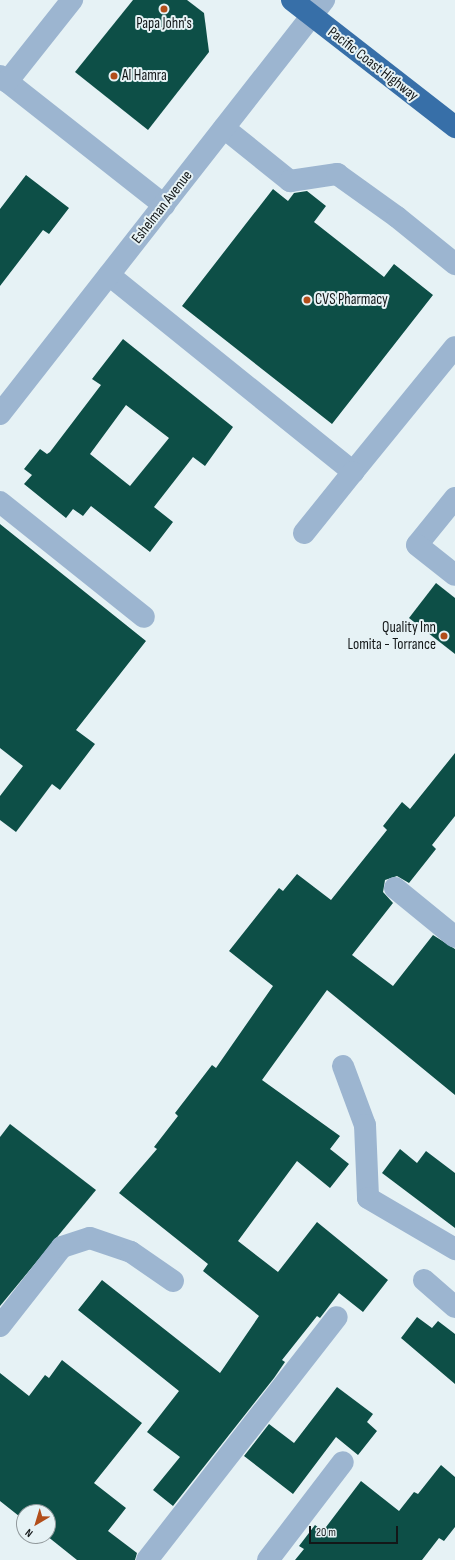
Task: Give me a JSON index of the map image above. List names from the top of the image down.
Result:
{
  "streets": {
    "highway": ["Pacific Coast Highway"],
    "street": ["Eshelman Avenue"]
  },
  "crossings": [
    ["Pacific Coast Highway", "Eshelman Avenue"]
  ],
  "places": [
    "Papa John's",
    "Al Hamra",
    "CVS Pharmacy",
    "Quality Inn Lomita - Torrance"
  ],
  "scale_bar": "20 m",
  "north": "bottom left"
}
